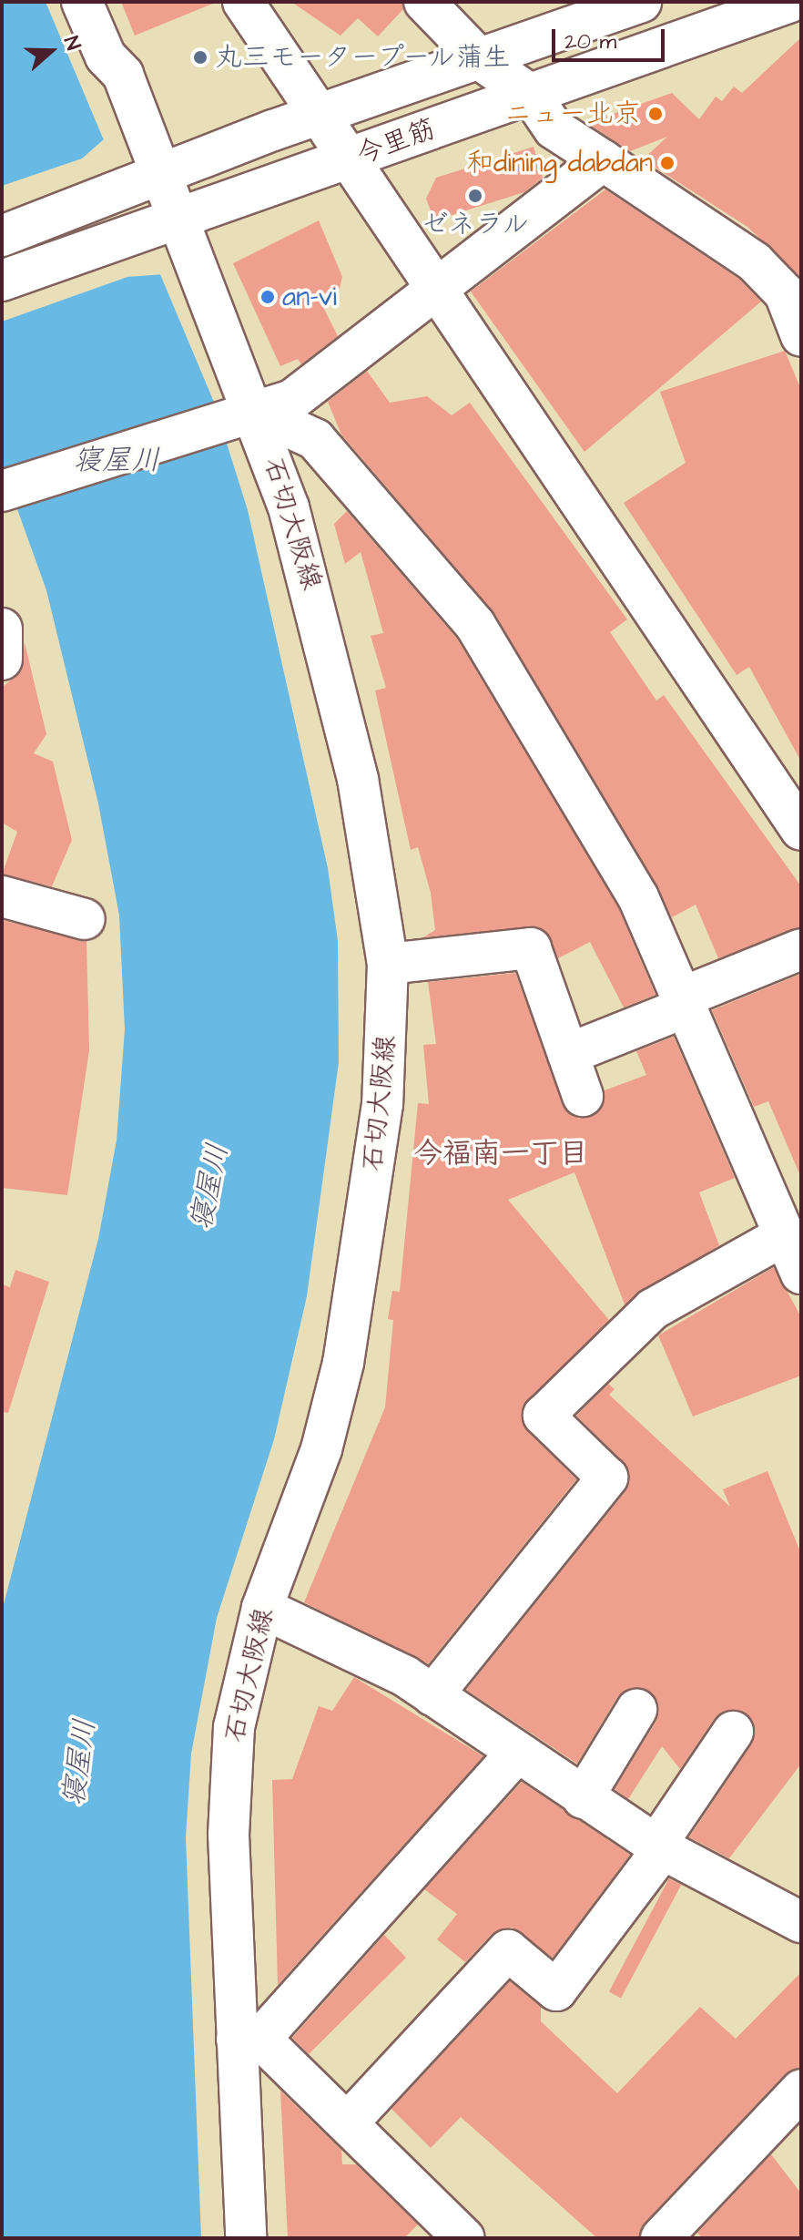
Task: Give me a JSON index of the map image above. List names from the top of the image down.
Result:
{
  "streets": {
    "street": ["今里筋", "石切大阪線"]
  },
  "crossings": [
    ["今里筋", "石切大阪線"]
  ],
  "districts": ["今福南一丁目"],
  "water": ["寝屋川"],
  "places": [
    "丸三モータープール蒲生",
    "ニュー北京",
    "和dining dabdan",
    "ゼネラル",
    "an-vi"
  ],
  "scale_bar": "20 m",
  "north": "right"
}
